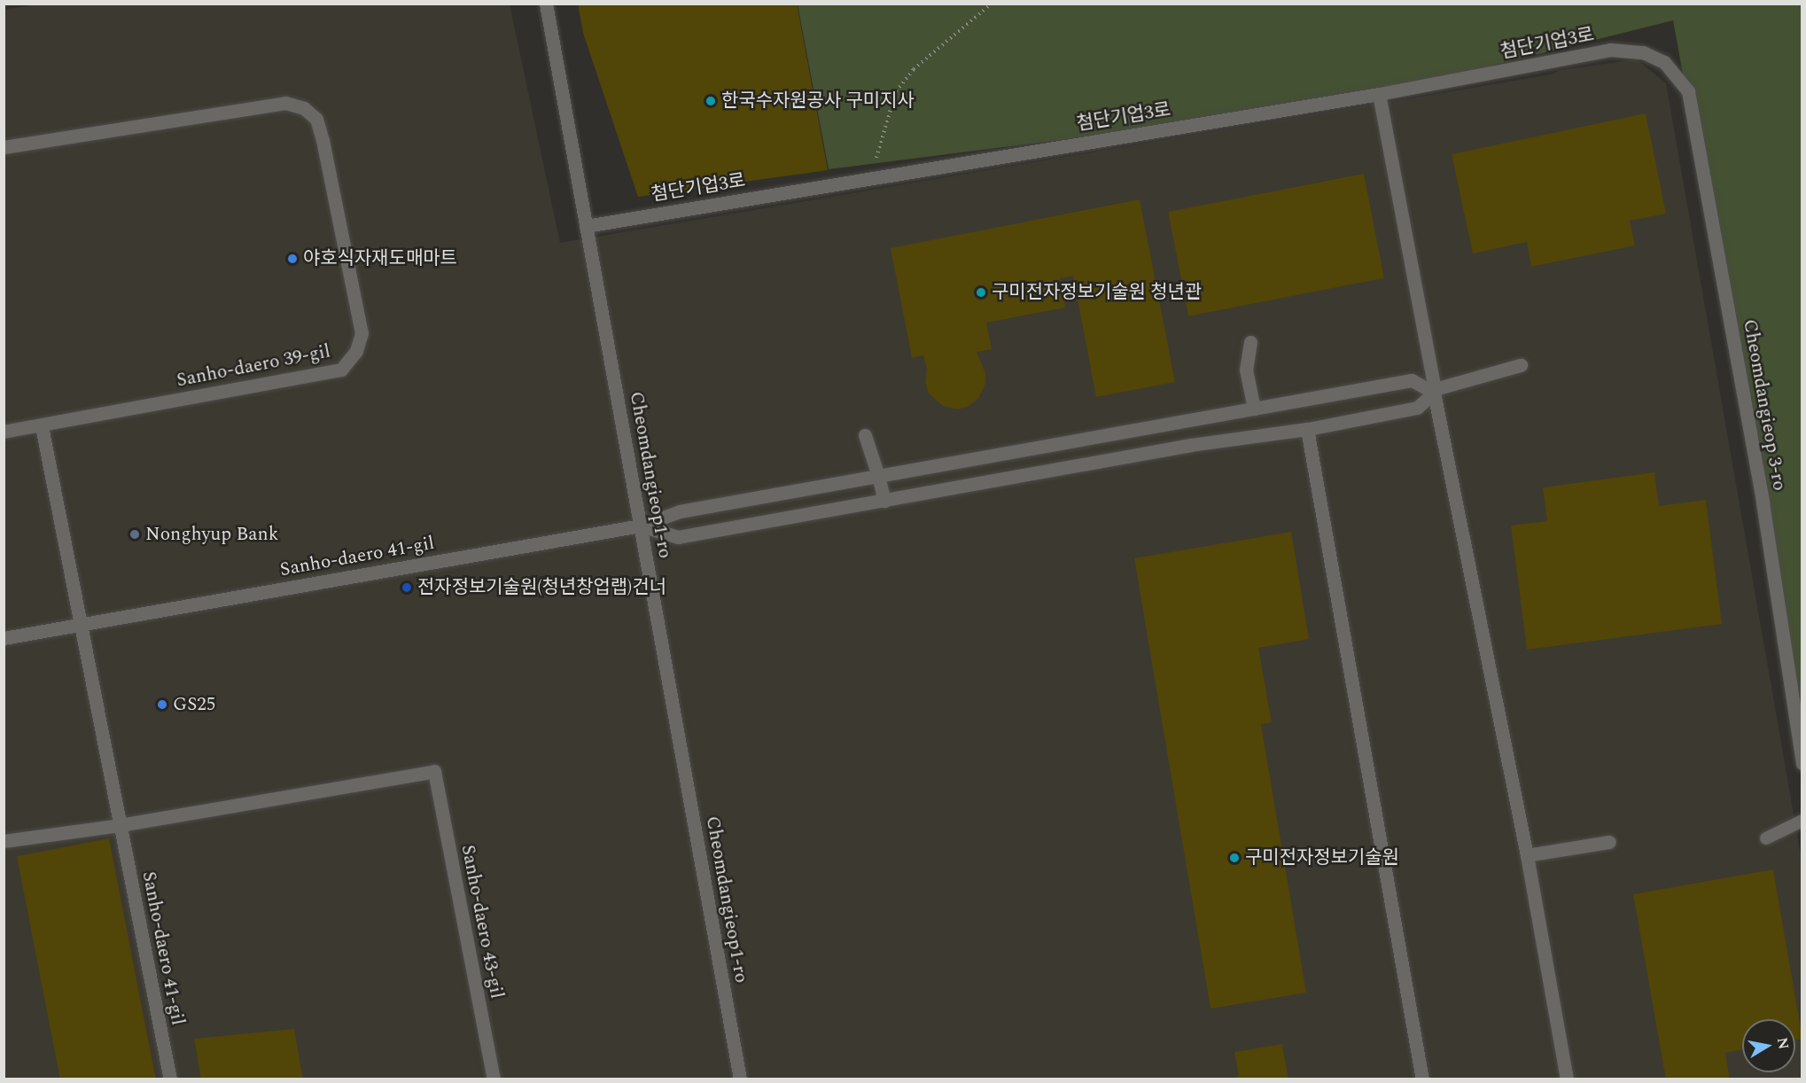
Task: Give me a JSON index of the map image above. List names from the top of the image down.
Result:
{
  "streets": {
    "street": [
      "첨단기업3로",
      "Sanho-daero 39-gil",
      "Cheomdangieop 3-ro",
      "Cheomdangieop1-ro",
      "Sanho-daero 41-gil",
      "Sanho-daero 43-gil"
    ]
  },
  "crossings": [
    ["첨단기업3로", "Cheomdangieop 3-ro"],
    ["첨단기업3로", "Cheomdangieop1-ro"],
    ["Cheomdangieop1-ro", "Sanho-daero 41-gil"],
    ["Sanho-daero 41-gil", "Sanho-daero 43-gil"]
  ],
  "places": [
    "한국수자원공사 구미지사",
    "야호식자재도매마트",
    "구미전자정보기술원 청년관",
    "Nonghyup Bank",
    "전자정보기술원(청년창업랩)건너",
    "GS25",
    "구미전자정보기술원"
  ],
  "north": "right"
}
